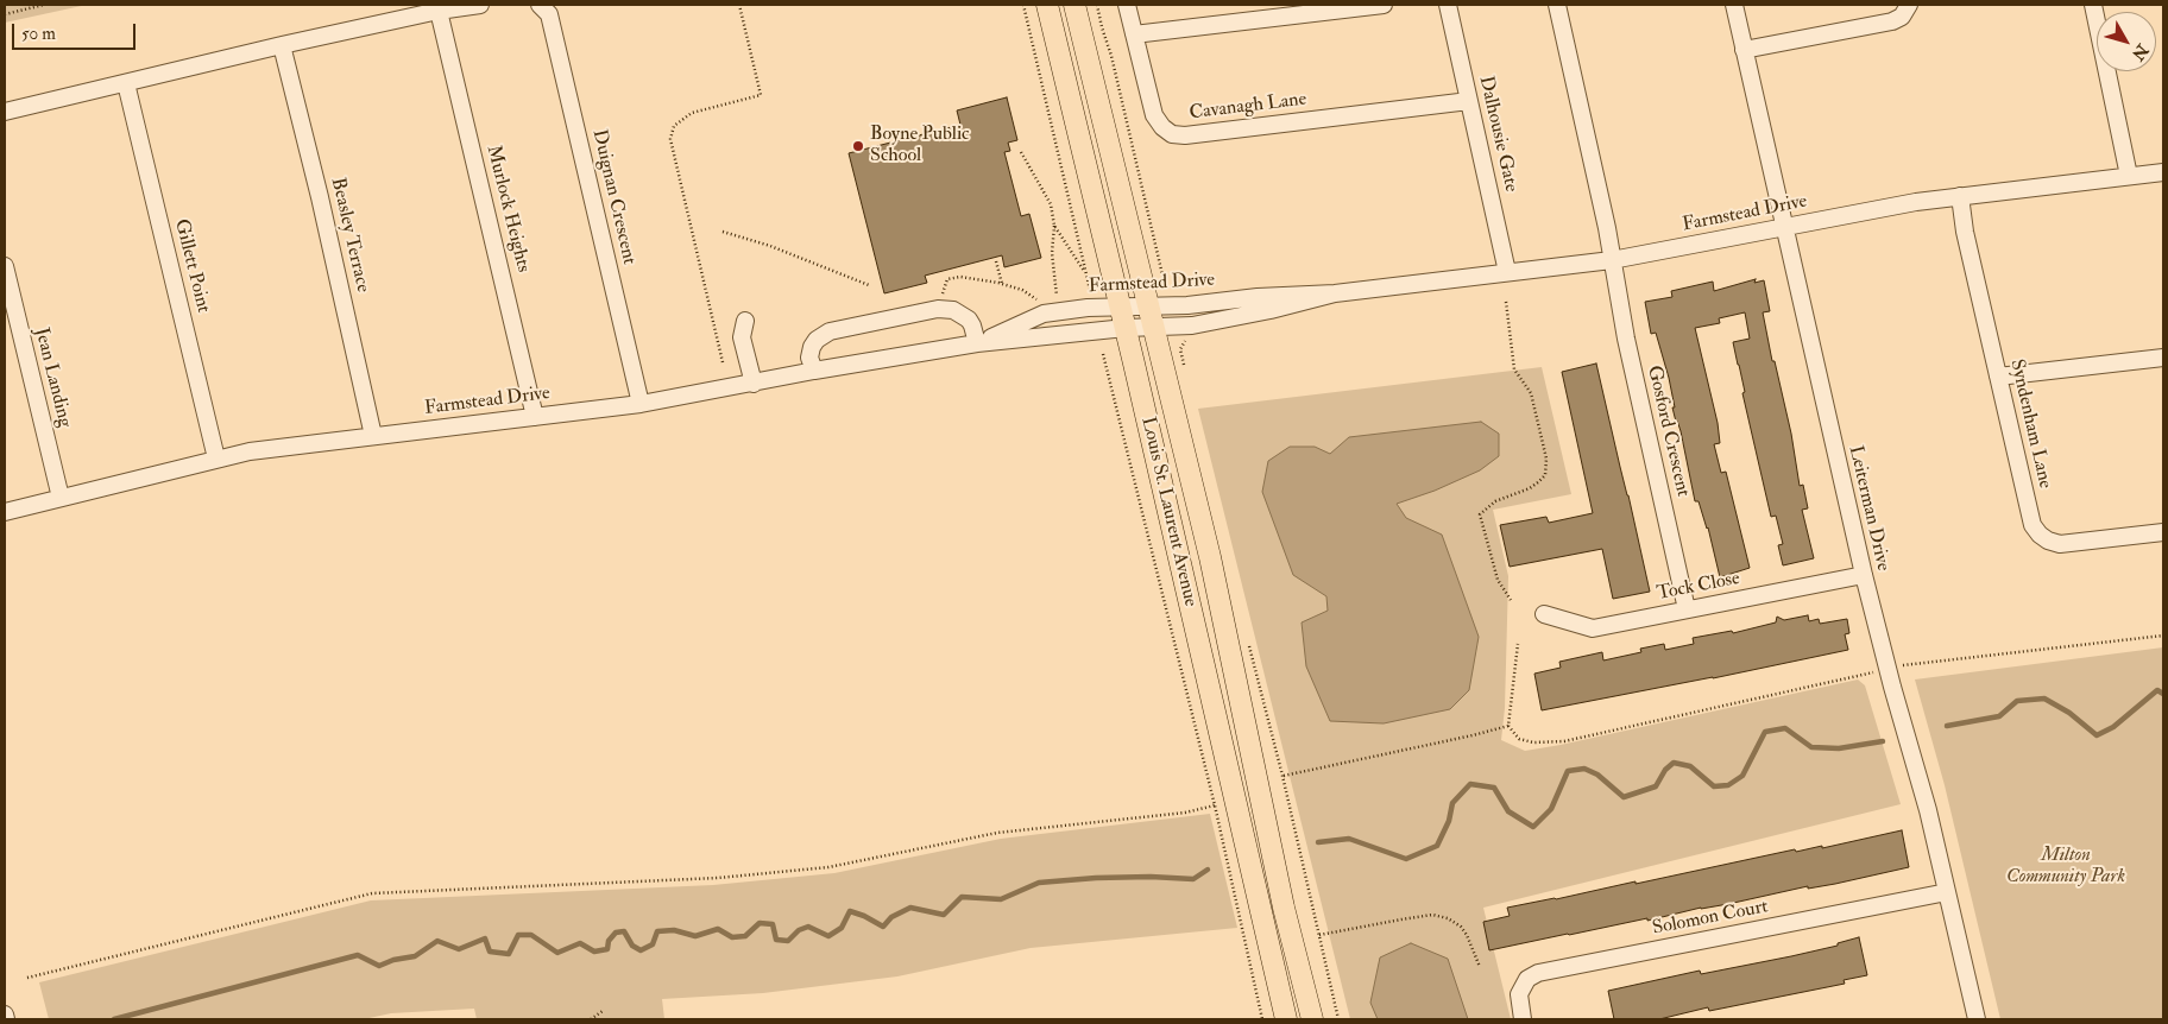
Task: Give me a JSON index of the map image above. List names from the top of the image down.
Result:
{
  "streets": {
    "main road": ["Louis St. Laurent Avenue"],
    "street": [
      "Cavanagh Lane",
      "Dalhousie Gate",
      "Duignan Crescent",
      "Murlock Heights",
      "Farmstead Drive",
      "Beasley Terrace",
      "Gillett Point",
      "Jean Landing",
      "Syndenham Lane",
      "Gosford Crescent",
      "Leiterman Drive",
      "Tock Close",
      "Solomon Court"
    ]
  },
  "crossings": [
    ["Cavanagh Lane", "Dalhousie Gate"],
    ["Dalhousie Gate", "Farmstead Drive"],
    ["Duignan Crescent", "Farmstead Drive"],
    ["Murlock Heights", "Farmstead Drive"],
    ["Farmstead Drive", "Beasley Terrace"],
    ["Farmstead Drive", "Gillett Point"],
    ["Farmstead Drive", "Jean Landing"],
    ["Farmstead Drive", "Syndenham Lane"],
    ["Farmstead Drive", "Gosford Crescent"],
    ["Farmstead Drive", "Leiterman Drive"],
    ["Farmstead Drive", "Louis St. Laurent Avenue"],
    ["Gosford Crescent", "Tock Close"],
    ["Leiterman Drive", "Tock Close"],
    ["Leiterman Drive", "Solomon Court"]
  ],
  "parks": ["Milton Community Park"],
  "places": ["Boyne Public School"],
  "scale_bar": "50 m",
  "north": "bottom right"
}
